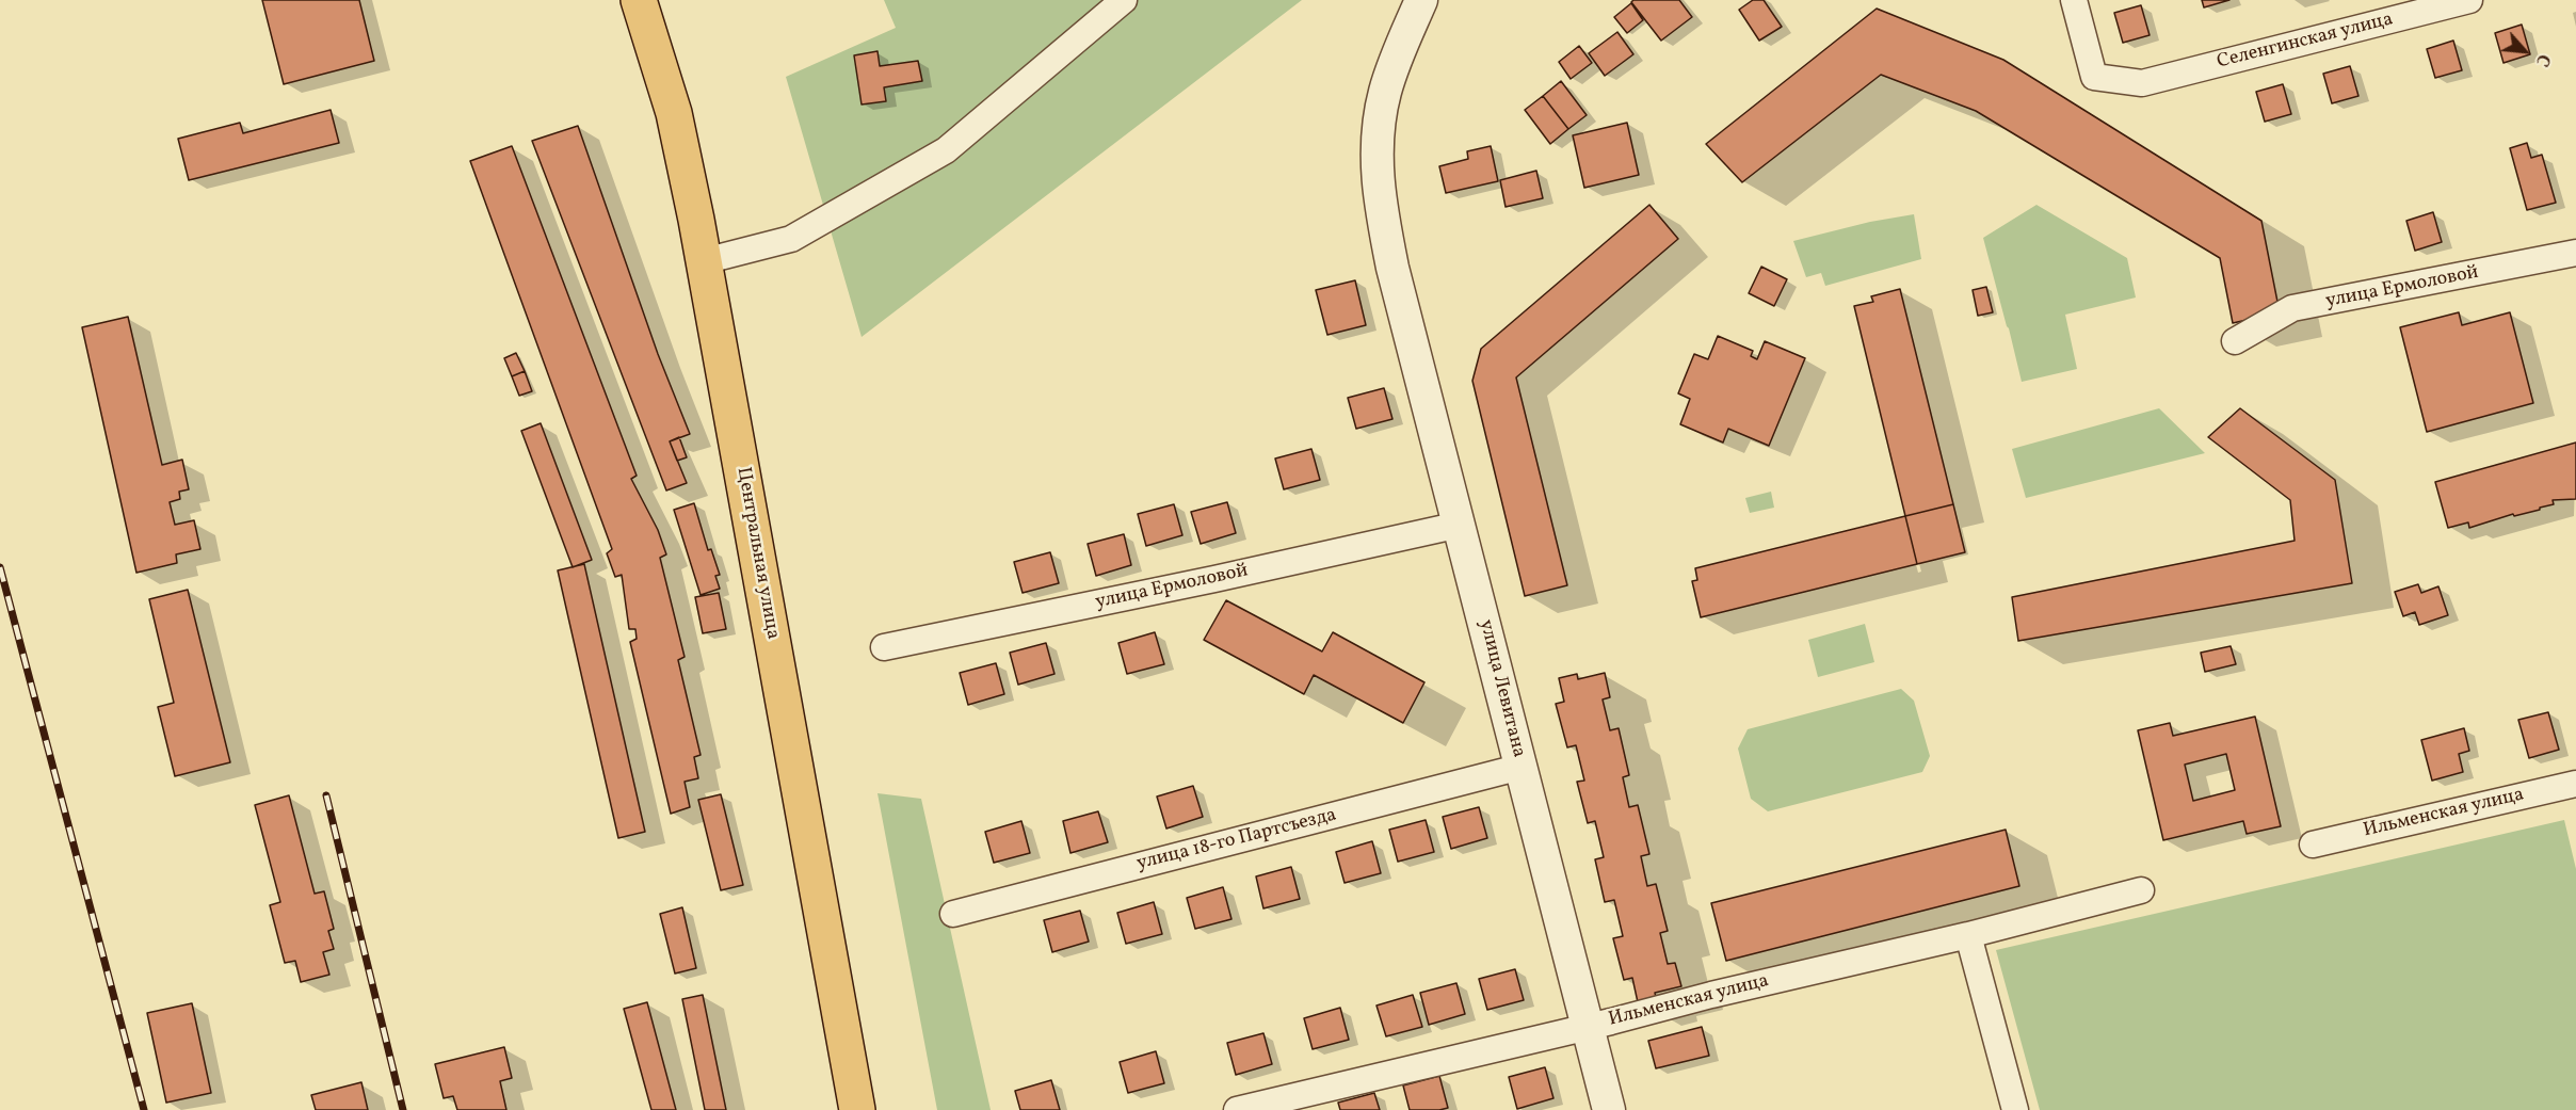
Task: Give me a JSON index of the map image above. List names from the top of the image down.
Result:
{
  "streets": {
    "main road": ["Центральная улица"],
    "street": [
      "Селенгинская улица",
      "улица Ермоловой",
      "улица Левитана",
      "Ильменская улица",
      "улица 18-го Партсъезда"
    ]
  },
  "crossings": [
    ["улица Ермоловой", "улица Левитана"],
    ["улица Левитана", "Ильменская улица"],
    ["улица Левитана", "улица 18-го Партсъезда"]
  ],
  "north": "bottom right"
}
